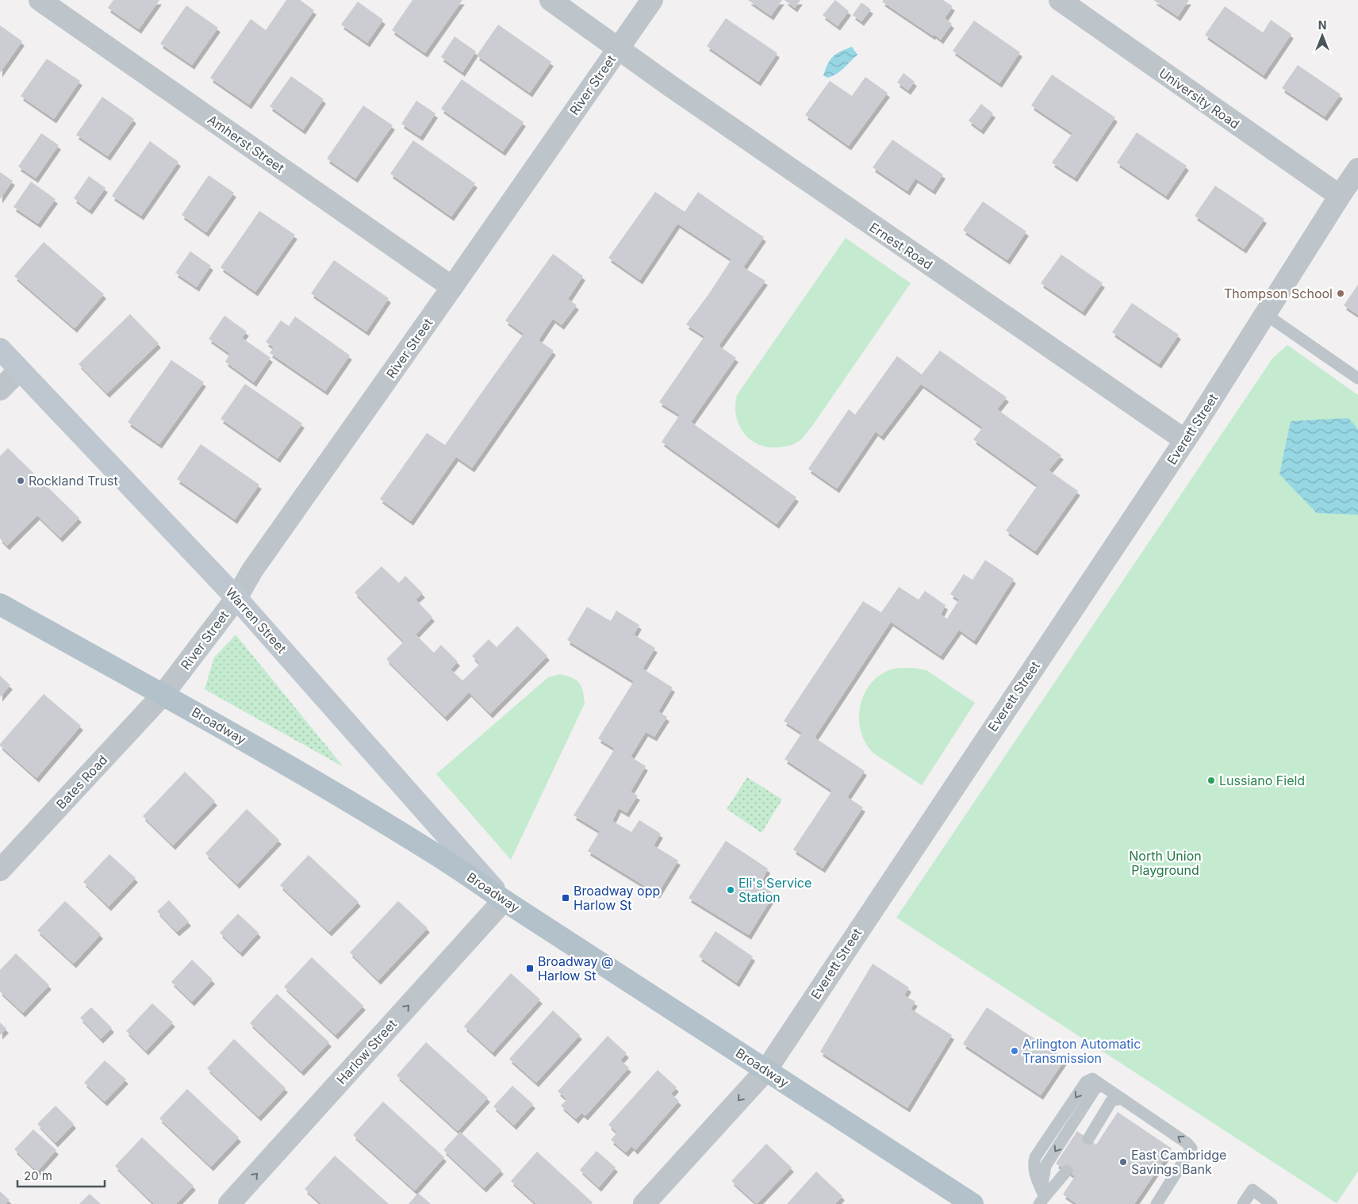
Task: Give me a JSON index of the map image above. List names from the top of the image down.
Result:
{
  "streets": {
    "main road": ["Warren Street", "Broadway"],
    "street": [
      "River Street",
      "University Road",
      "Amherst Street",
      "Ernest Road",
      "Everett Street",
      "Bates Road",
      "Harlow Street"
    ]
  },
  "crossings": [
    ["River Street", "Amherst Street"],
    ["River Street", "Ernest Road"],
    ["River Street", "Warren Street"],
    ["River Street", "Broadway"],
    ["River Street", "Bates Road"],
    ["University Road", "Everett Street"],
    ["Ernest Road", "Everett Street"],
    ["Everett Street", "Broadway"],
    ["Warren Street", "Broadway"],
    ["Warren Street", "Harlow Street"],
    ["Broadway", "Bates Road"],
    ["Broadway", "Harlow Street"]
  ],
  "one_way": ["Harlow Street"],
  "parks": ["North Union Playground"],
  "places": {
    "other": [
      "Thompson School",
      "Rockland Trust",
      "Lussiano Field",
      "Eli's Service Station",
      "Arlington Automatic Transmission",
      "East Cambridge Savings Bank"
    ],
    "transit": ["Broadway opp Harlow St", "Broadway @ Harlow St"]
  },
  "scale_bar": "20 m",
  "north": "top"
}
